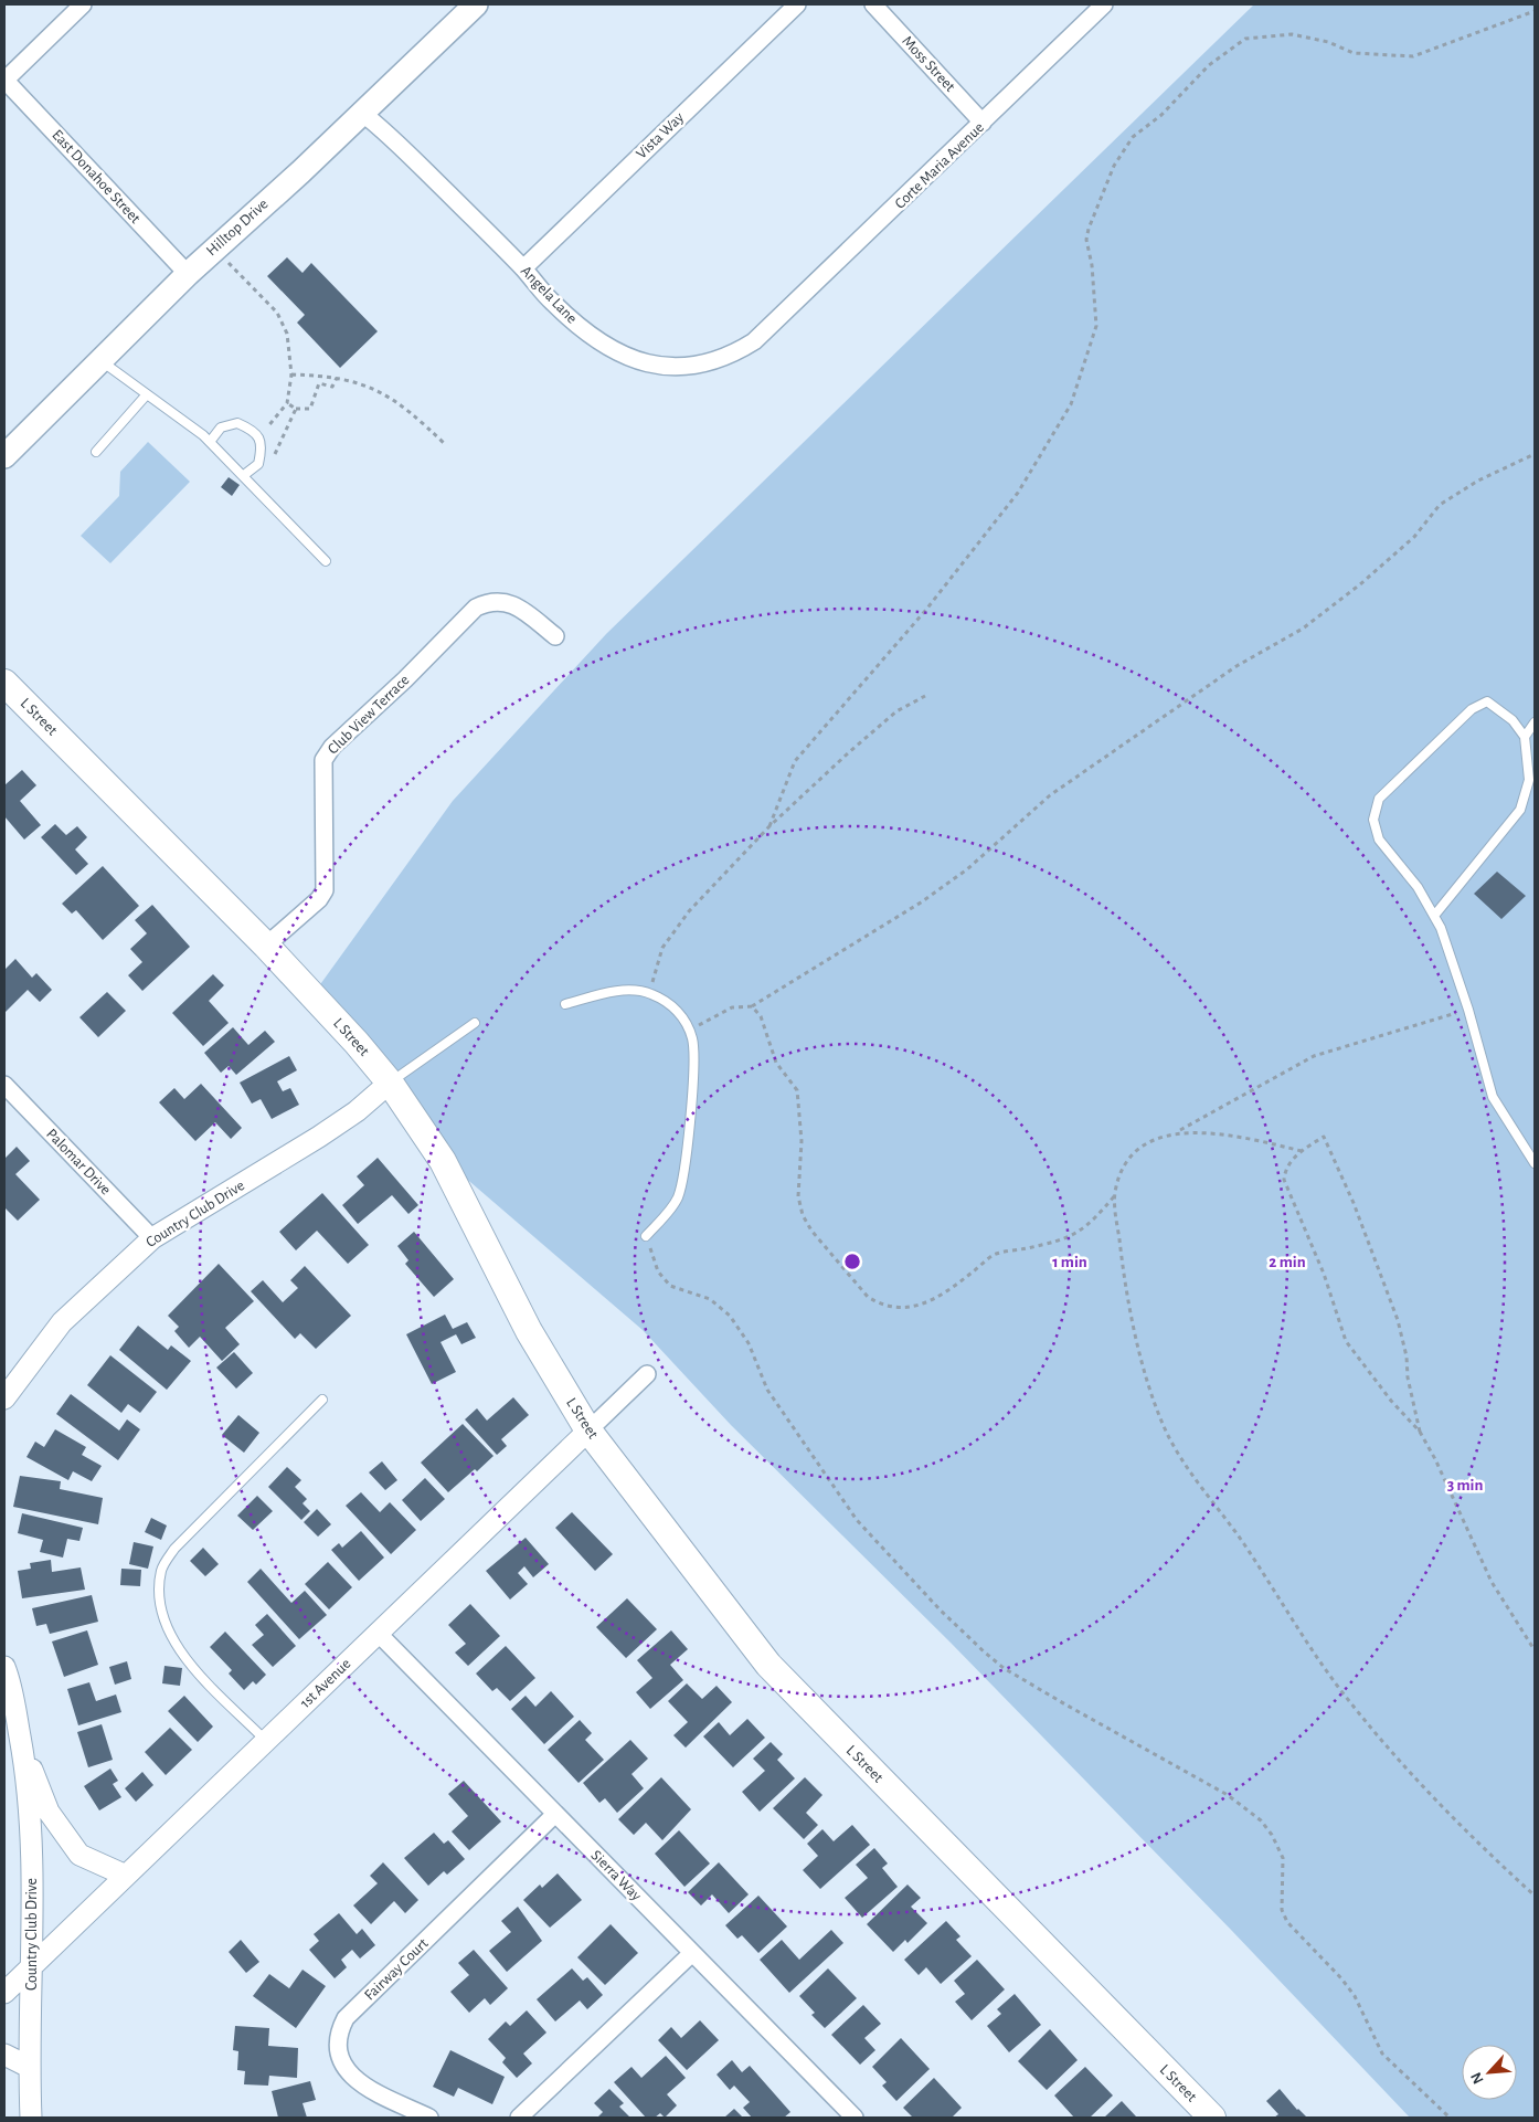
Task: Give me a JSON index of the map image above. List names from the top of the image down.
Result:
{
  "streets": {
    "main road": ["Hilltop Drive", "L Street"],
    "street": [
      "Moss Street",
      "Vista Way",
      "Corte Maria Avenue",
      "East Donahoe Street",
      "Angela Lane",
      "Club View Terrace",
      "Palomar Drive",
      "Country Club Drive",
      "1st Avenue",
      "Sierra Way",
      "Fairway Court"
    ]
  },
  "crossings": [
    ["Moss Street", "Corte Maria Avenue"],
    ["Vista Way", "Angela Lane"],
    ["Corte Maria Avenue", "Angela Lane"],
    ["East Donahoe Street", "Hilltop Drive"],
    ["Hilltop Drive", "Angela Lane"],
    ["Club View Terrace", "L Street"],
    ["L Street", "Country Club Drive"],
    ["L Street", "1st Avenue"],
    ["Palomar Drive", "Country Club Drive"],
    ["Country Club Drive", "1st Avenue"],
    ["1st Avenue", "Sierra Way"],
    ["Sierra Way", "Fairway Court"]
  ],
  "north": "bottom left",
  "rings": ["1 min", "2 min", "3 min"]
}
